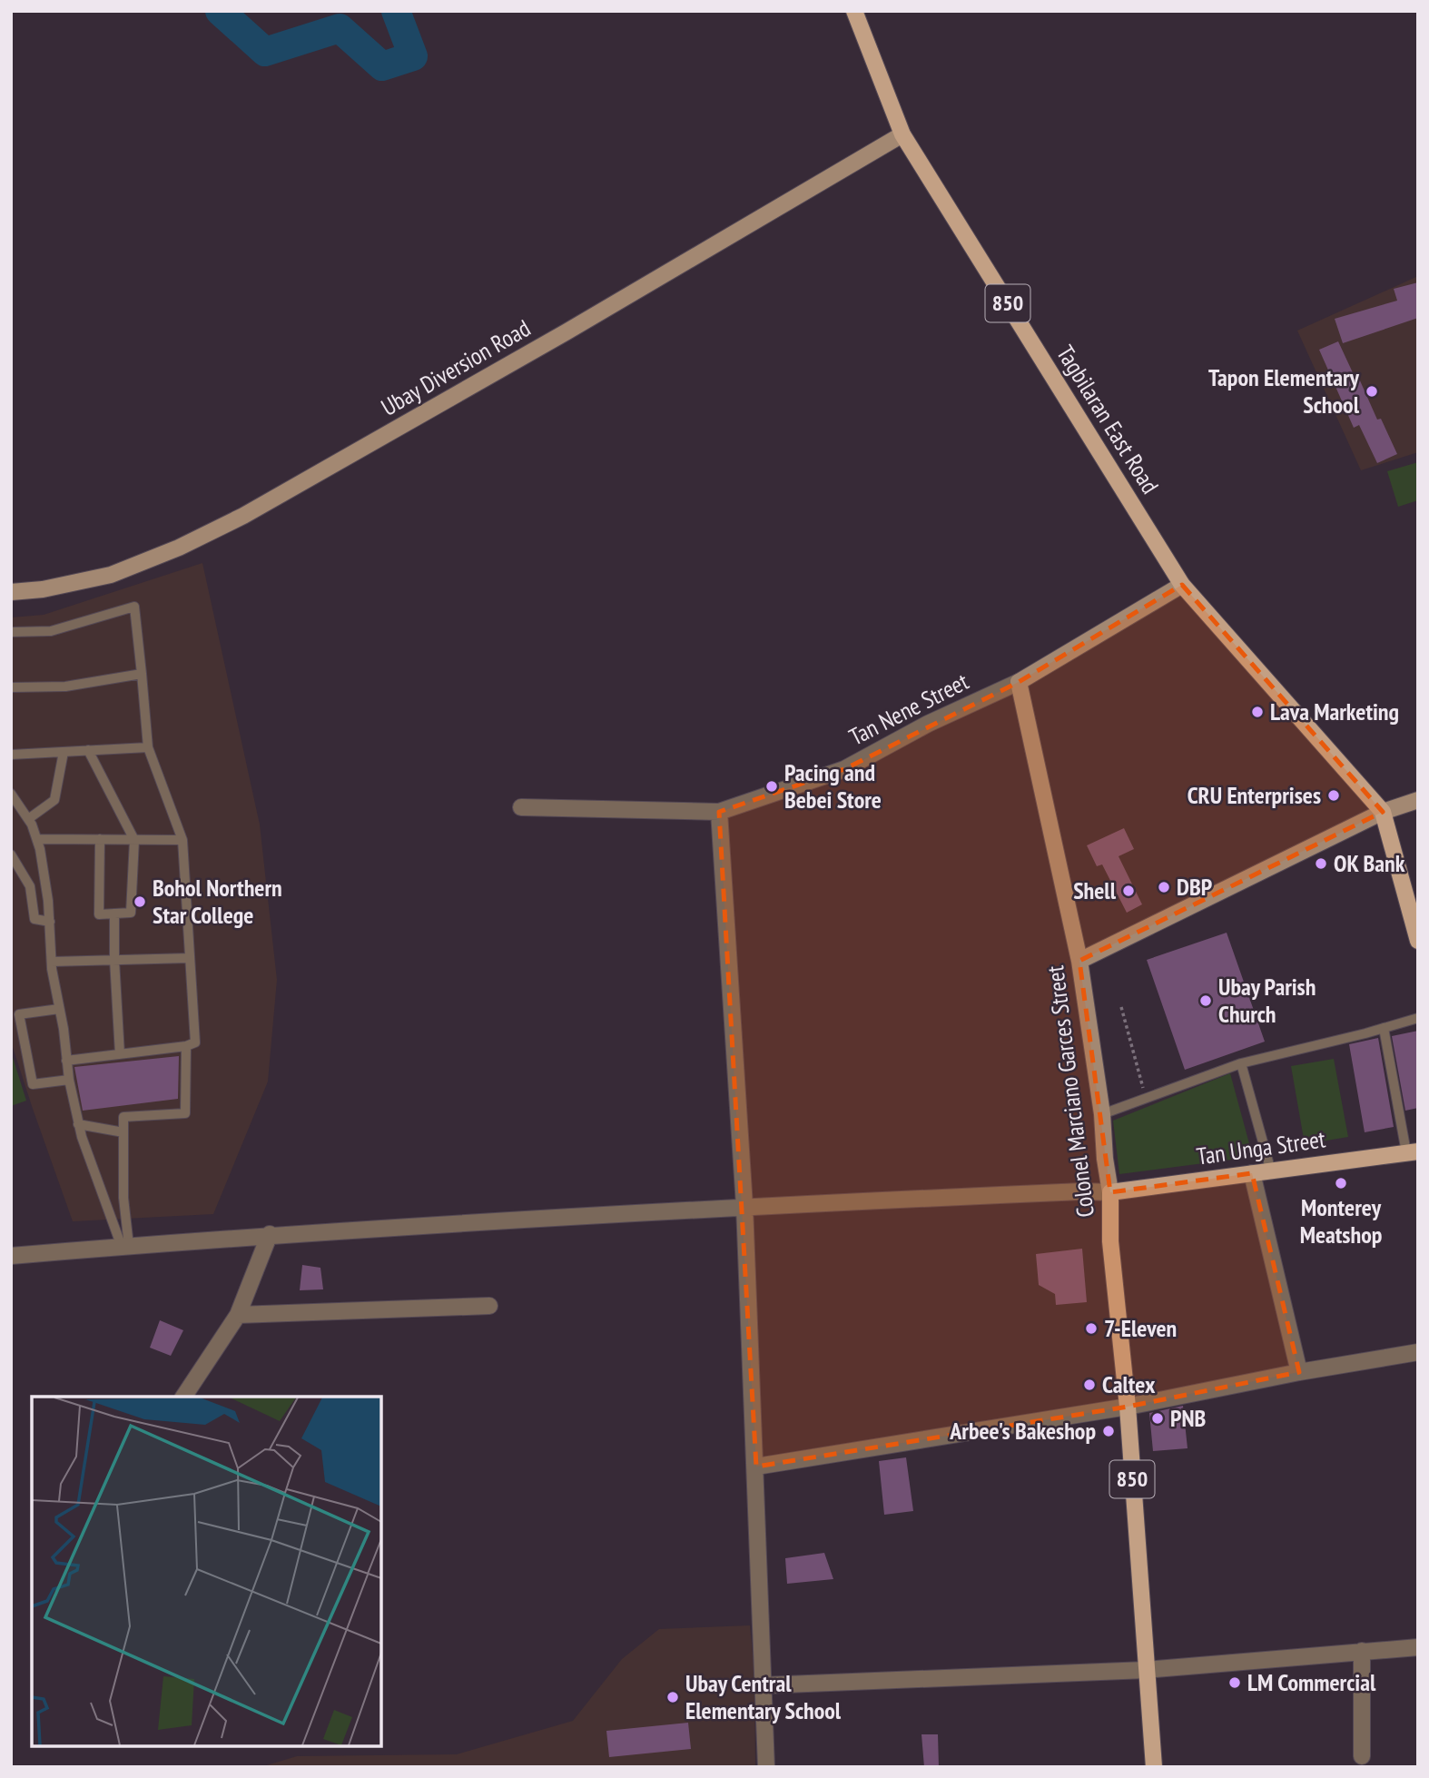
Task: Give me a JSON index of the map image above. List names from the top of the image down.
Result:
{
  "streets": {
    "main road": [
      "850",
      "Tagbilaran East Road",
      "Colonel Marciano Garces Street",
      "Tan Unga Street"
    ],
    "street": ["Ubay Diversion Road", "Tan Nene Street"]
  },
  "crossings": [
    ["850", "Tagbilaran East Road"],
    ["Ubay Diversion Road", "Tagbilaran East Road"],
    ["Tagbilaran East Road", "Tan Nene Street"],
    ["Tan Nene Street", "Colonel Marciano Garces Street"],
    ["Colonel Marciano Garces Street", "Tan Unga Street"]
  ],
  "places": [
    "Tapon Elementary School",
    "Lava Marketing",
    "Pacing and Bebei Store",
    "CRU Enterprises",
    "OK Bank",
    "DBP",
    "Shell",
    "Bohol Northern Star College",
    "Ubay Parish Church",
    "Monterey Meatshop",
    "7-Eleven",
    "Caltex",
    "PNB",
    "Arbee's Bakeshop",
    "LM Commercial",
    "Ubay Central Elementary School"
  ]
}
